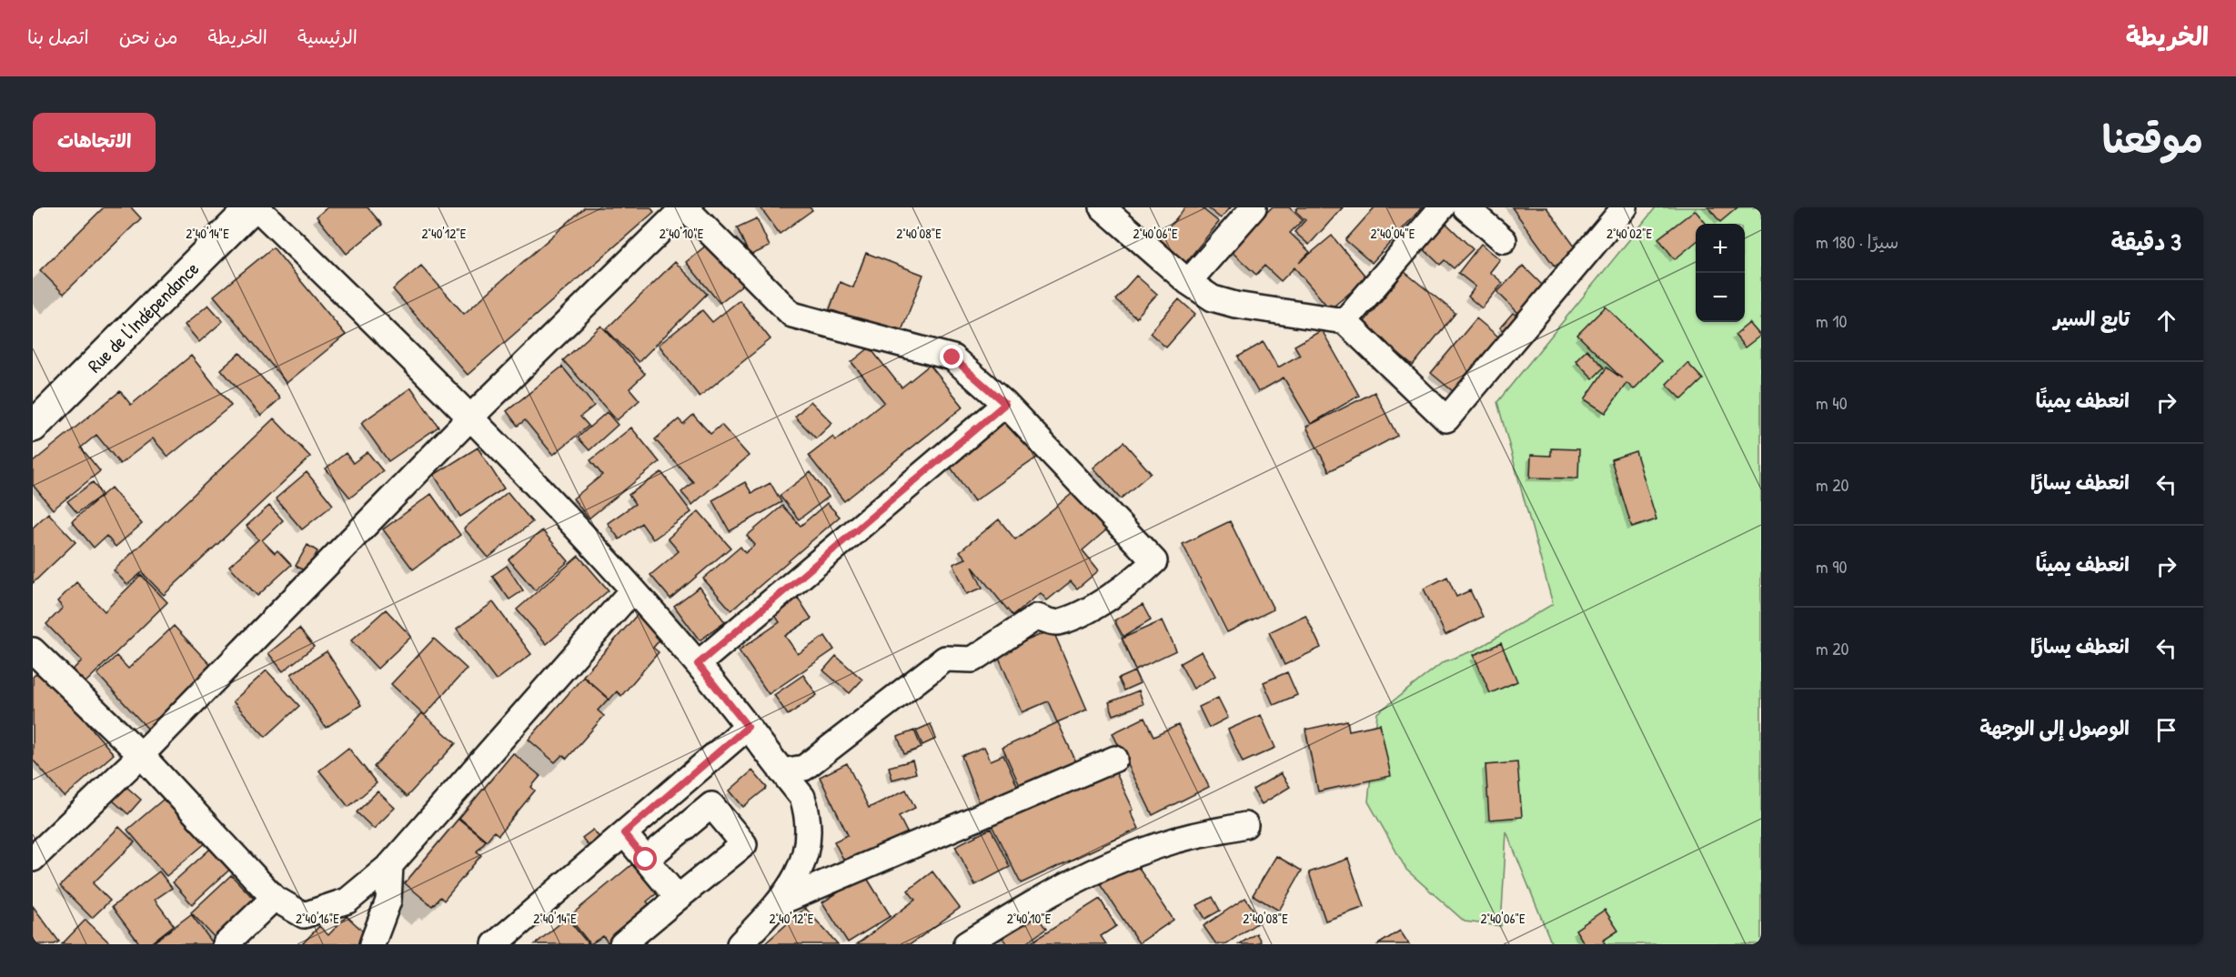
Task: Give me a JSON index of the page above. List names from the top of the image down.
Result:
{
  "streets": {
    "main road": ["Rue de l'Indépendance"]
  },
  "page": {
    "header": "الخريطة",
    "nav": [
      "الرئيسية",
      "الخريطة",
      "من نحن",
      "اتصل بنا"
    ],
    "title": "موقعنا",
    "buttons": "الاتجاهات",
    "heading": ["3 دقيقة", "سيرًا · 180 m"],
    "map_buttons": ["+", "−"],
    "list": [
      ["تابع السير", "10 m"],
      ["انعطف يمينًا", "40 m"],
      ["انعطف يسارًا", "20 m"],
      ["انعطف يمينًا", "90 m"],
      ["انعطف يسارًا", "20 m"],
      "الوصول إلى الوجهة"
    ]
  },
  "coordinates": [
    "2°40'14\"E",
    "2°40'12\"E",
    "2°40'10\"E",
    "2°40'08\"E",
    "2°40'06\"E",
    "2°40'04\"E",
    "2°40'02\"E",
    "2°40'16\"E"
  ]
}
